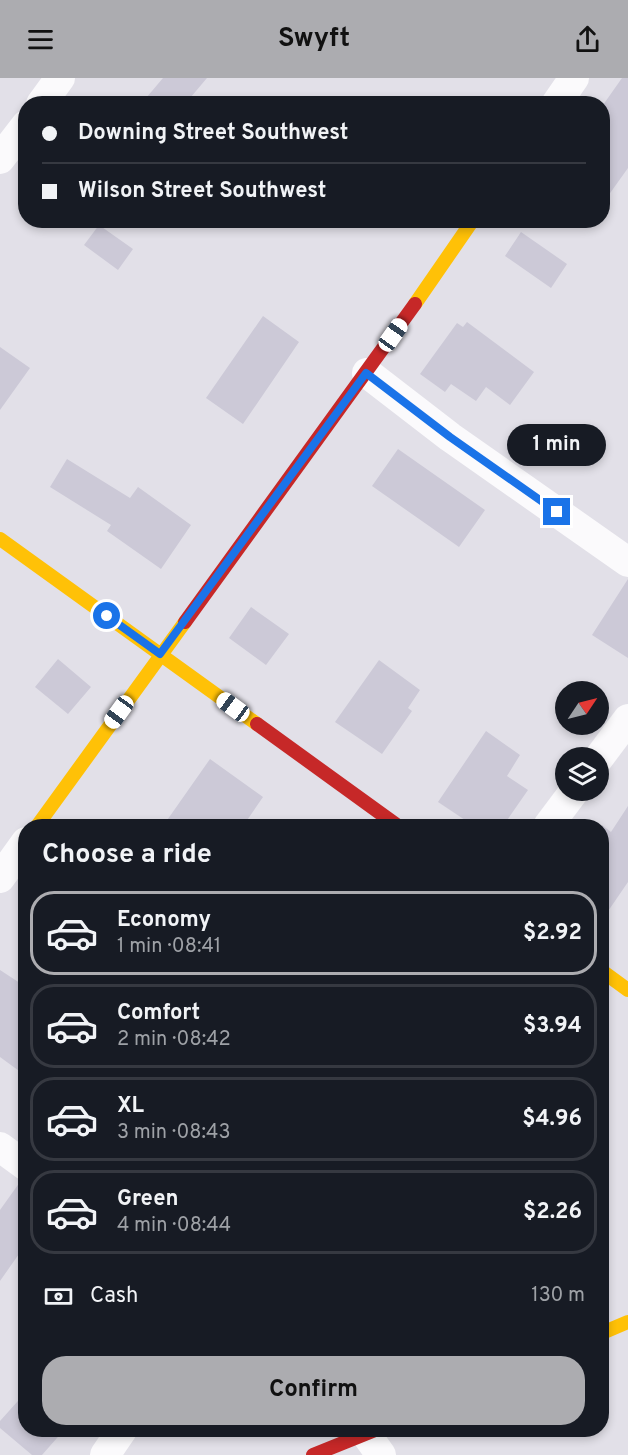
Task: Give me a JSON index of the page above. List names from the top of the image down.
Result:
{
  "north": "top right",
  "page": {
    "header": "Swyft",
    "banner": ["Downing Street Southwest", "Wilson Street Southwest"],
    "bubble": "1 min",
    "heading": "Choose a ride",
    "list": [
      {
        "name": "Economy",
        "note": "1 min · 08:41",
        "value": "$2.92"
      },
      {
        "name": "Comfort",
        "note": "2 min · 08:42",
        "value": "$3.94"
      },
      {
        "name": "XL",
        "note": "3 min · 08:43",
        "value": "$4.96"
      },
      {
        "name": "Green",
        "note": "4 min · 08:44",
        "value": "$2.26"
      }
    ],
    "pay": ["Cash", "130 m"],
    "buttons": "Confirm"
  }
}
